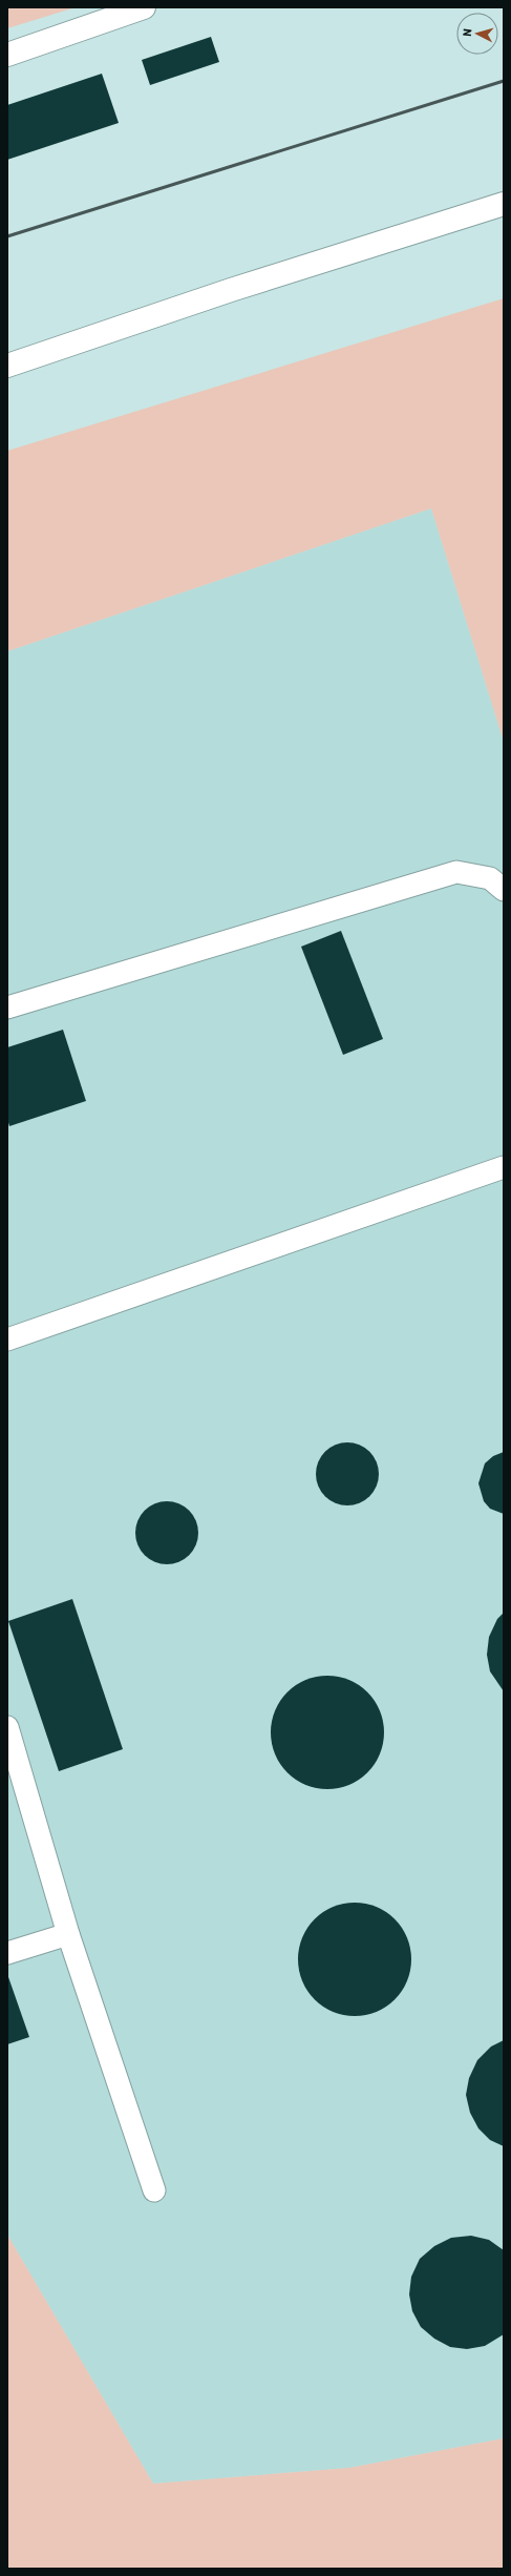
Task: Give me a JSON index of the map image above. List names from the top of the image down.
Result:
{
  "north": "left"
}
